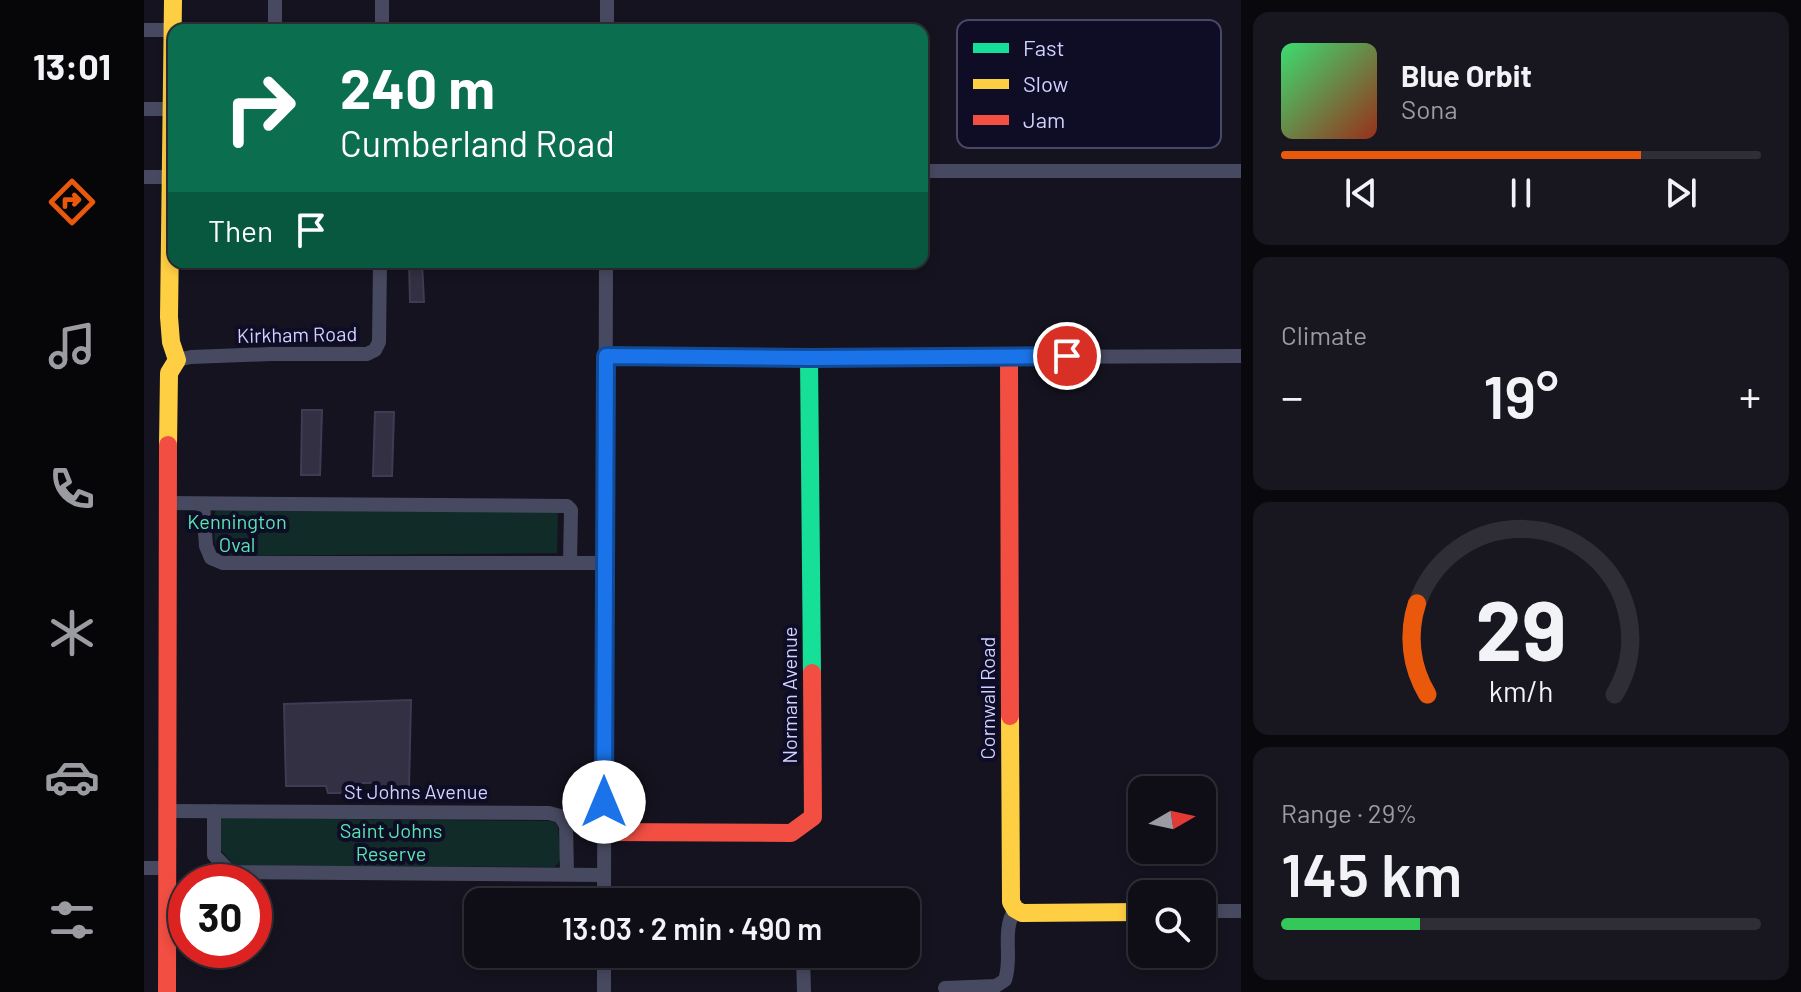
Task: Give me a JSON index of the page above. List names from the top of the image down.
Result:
{
  "streets": {
    "street": [
      "Kirkham Road",
      "Norman Avenue",
      "Cornwall Road",
      "St Johns Avenue"
    ]
  },
  "parks": ["Kennington Oval", "Saint Johns Reserve"],
  "legend": ["Fast", "Slow", "Jam"],
  "north": "right",
  "page": {
    "tabs": "13:01",
    "turn": ["240 m", "Cumberland Road"],
    "song": ["Blue Orbit", "Sona"],
    "then": "Then",
    "tile": [
      "Climate",
      ["Range · 29%", "145 km"]
    ],
    "heat": ["−", "19°", "+"],
    "limit": "30",
    "trip": "13:03 · 2 min · 490 m",
    "gauge": ["29", "km/h"]
  }
}
